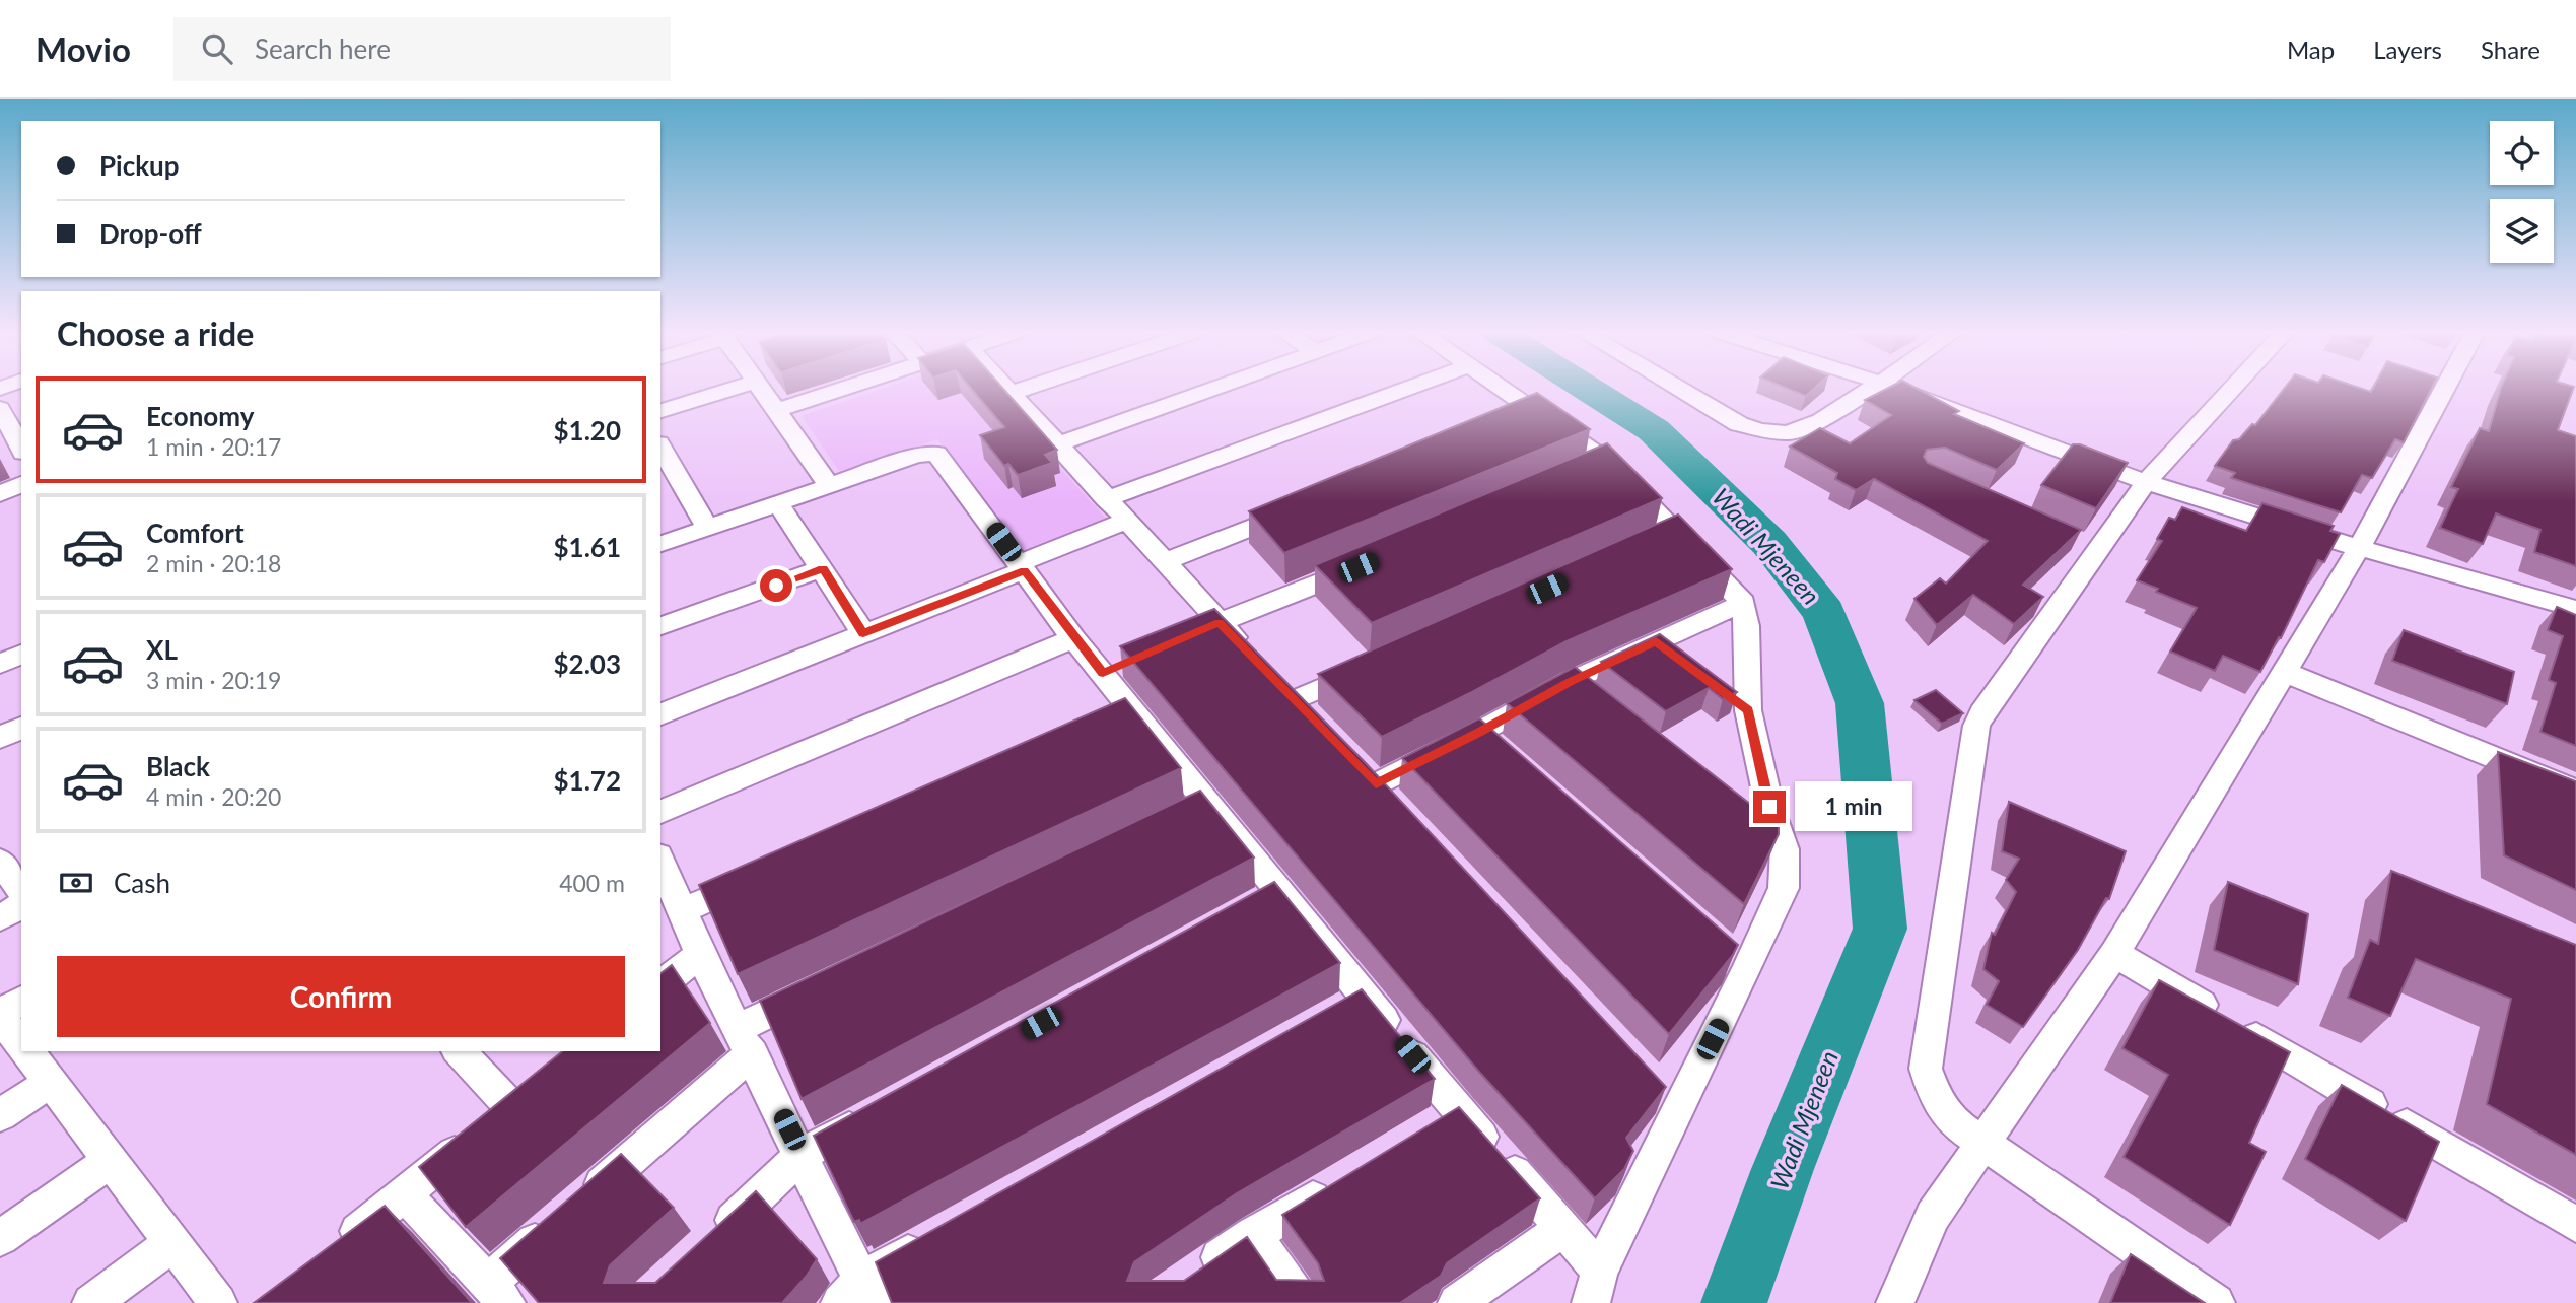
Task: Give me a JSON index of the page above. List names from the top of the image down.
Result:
{
  "water": ["Wadi Mjeneen"],
  "page": {
    "header": "Movio",
    "search": "Search here",
    "nav": ["Map", "Layers", "Share"],
    "banner": ["Pickup", "Drop-off"],
    "heading": "Choose a ride",
    "list": [
      {
        "name": "Economy",
        "note": "1 min · 20:17",
        "value": "$1.20"
      },
      {
        "name": "Comfort",
        "note": "2 min · 20:18",
        "value": "$1.61"
      },
      {
        "name": "XL",
        "note": "3 min · 20:19",
        "value": "$2.03"
      },
      {
        "name": "Black",
        "note": "4 min · 20:20",
        "value": "$1.72"
      }
    ],
    "bubble": "1 min",
    "pay": ["Cash", "400 m"],
    "buttons": "Confirm"
  }
}
